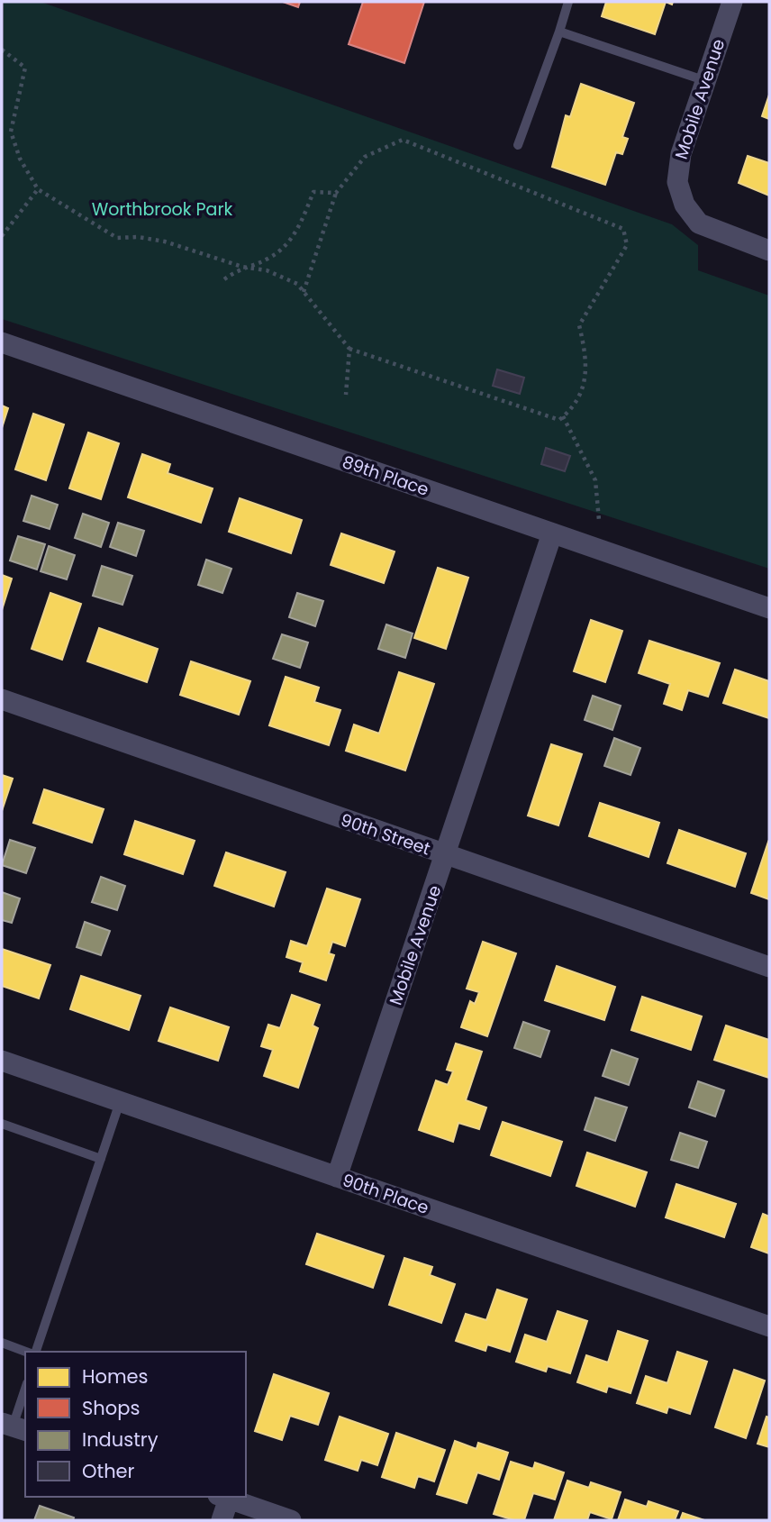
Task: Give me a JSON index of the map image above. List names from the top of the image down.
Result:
{
  "streets": {
    "street": [
      "Mobile Avenue",
      "89th Place",
      "90th Street",
      "90th Place"
    ]
  },
  "crossings": [
    ["Mobile Avenue", "89th Place"],
    ["Mobile Avenue", "90th Street"],
    ["Mobile Avenue", "90th Place"]
  ],
  "parks": ["Worthbrook Park"],
  "legend": [
    "Homes",
    "Shops",
    "Industry",
    "Other"
  ]
}
